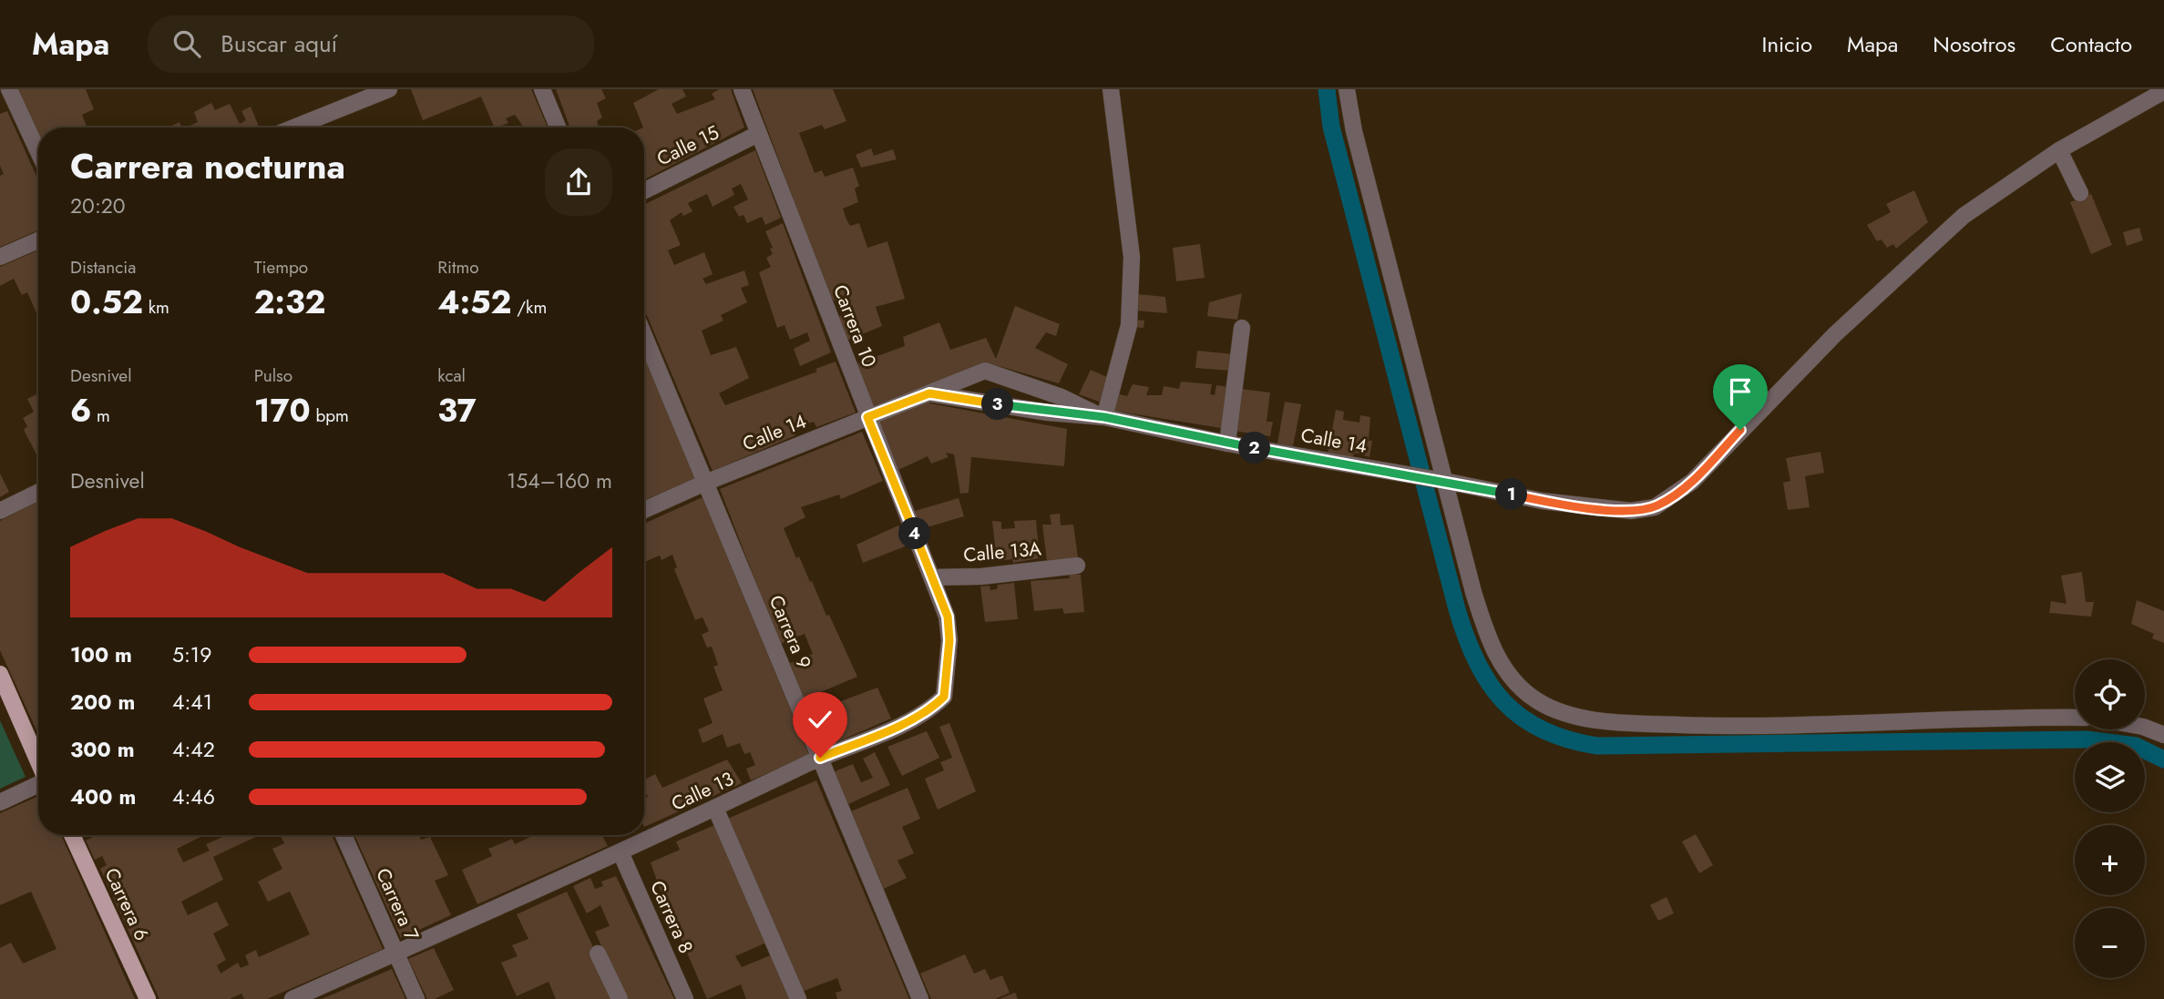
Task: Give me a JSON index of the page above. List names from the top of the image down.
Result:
{
  "streets": {
    "main road": ["Carrera 6"],
    "street": [
      "Calle 15",
      "Carrera 10",
      "Calle 14",
      "Calle 13A",
      "Carrera 9",
      "Calle 13",
      "Carrera 7",
      "Carrera 8"
    ]
  },
  "crossings": [
    ["Calle 15", "Carrera 10"],
    ["Carrera 10", "Calle 14"],
    ["Carrera 10", "Calle 13A"],
    ["Carrera 10", "Calle 13"],
    ["Calle 14", "Carrera 9"],
    ["Calle 13A", "Calle 13"],
    ["Carrera 9", "Calle 13"],
    ["Calle 13", "Carrera 7"],
    ["Calle 13", "Carrera 8"]
  ],
  "page": {
    "header": "Mapa",
    "search": "Buscar aquí",
    "nav": [
      "Inicio",
      "Mapa",
      "Nosotros",
      "Contacto"
    ],
    "heading": ["Carrera nocturna", "20:20"],
    "stats": [
      ["Distancia", "0.52 km"],
      ["Tiempo", "2:32"],
      ["Ritmo", "4:52 /km"],
      ["Desnivel", "6 m"],
      ["Pulso", "170 bpm"],
      ["kcal", "37"]
    ],
    "pins": [
      "3",
      "2",
      "1",
      "4"
    ],
    "chart": ["Desnivel", "154–160 m"],
    "list": [
      {
        "name": "100 m",
        "note": "5:19"
      },
      {
        "name": "200 m",
        "note": "4:41"
      },
      {
        "name": "300 m",
        "note": "4:42"
      },
      {
        "name": "400 m",
        "note": "4:46"
      }
    ],
    "map_buttons": ["+", "−"]
  }
}
